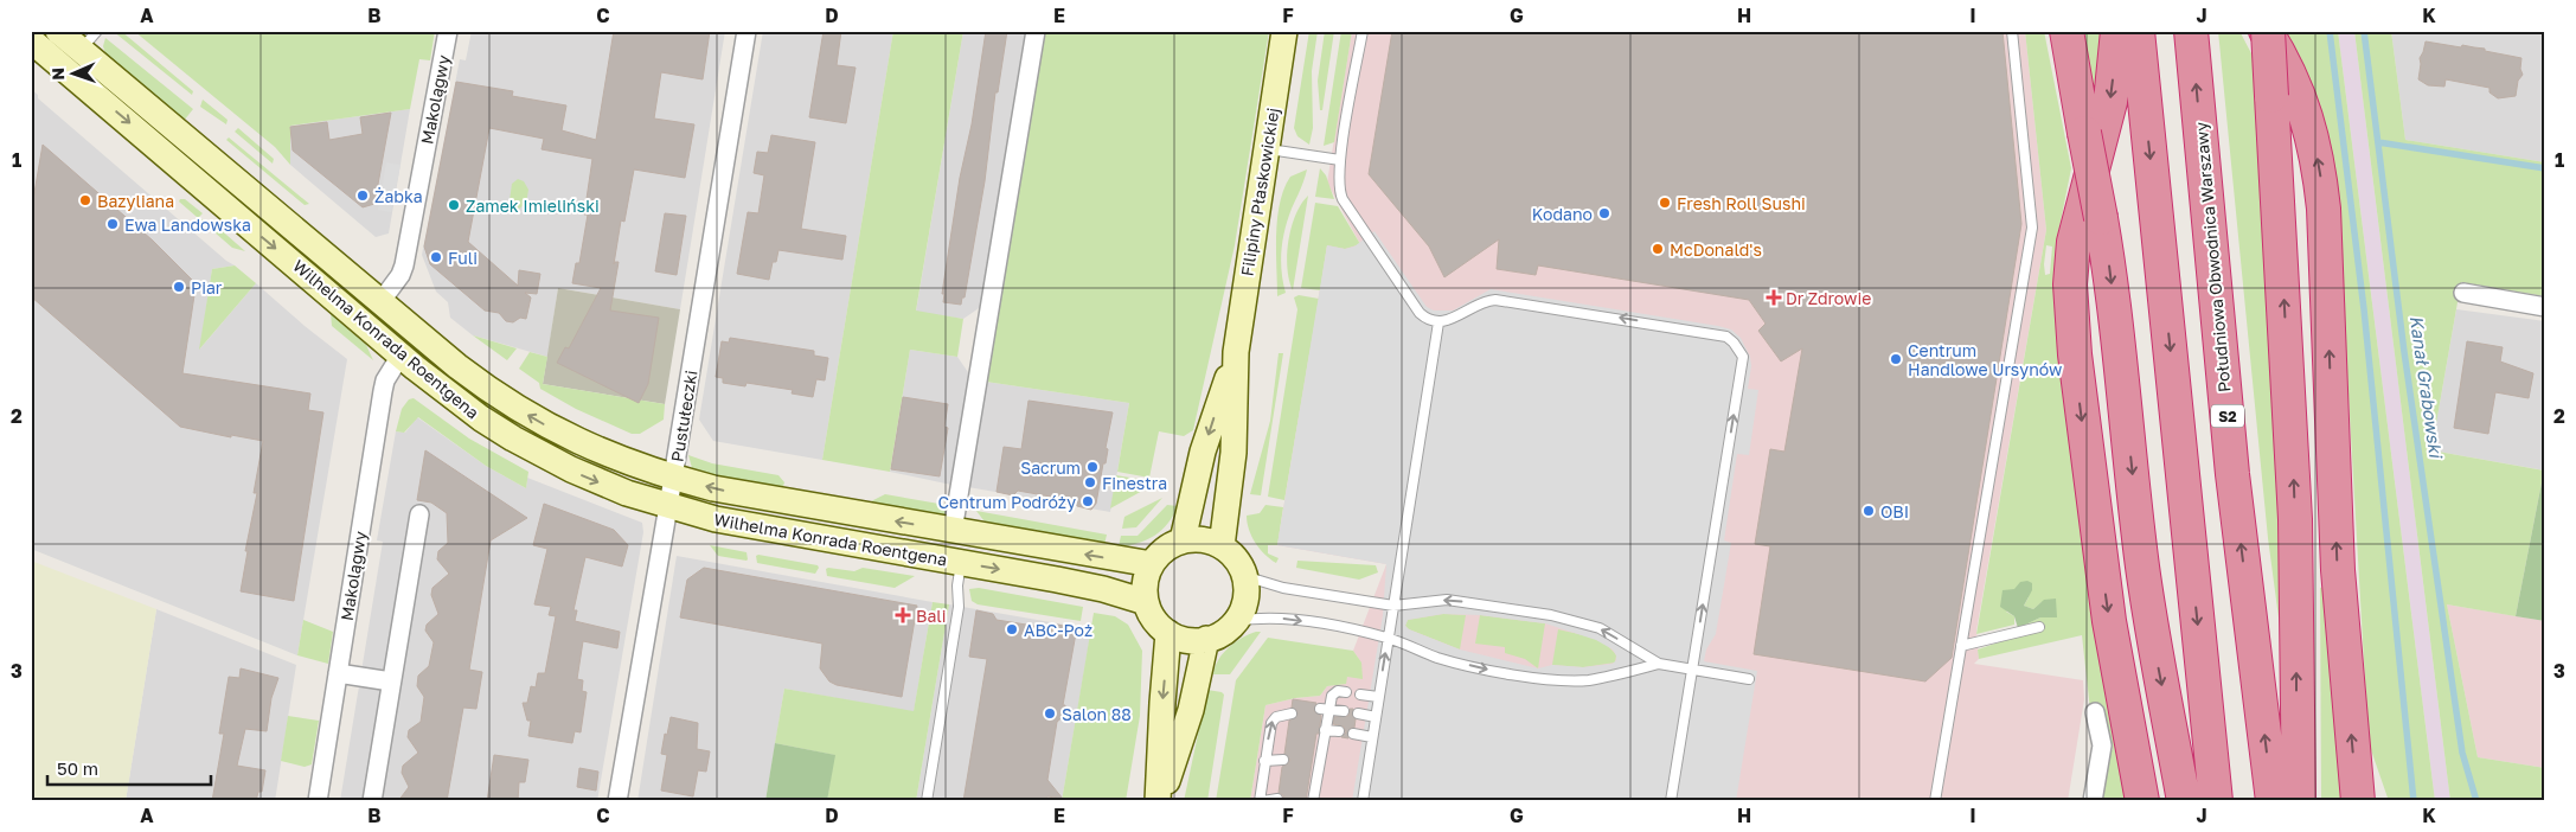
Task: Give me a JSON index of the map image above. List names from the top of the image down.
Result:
{
  "streets": {
    "highway": ["Południowa Obwodnica Warszawy", "S2"],
    "street": [
      "Makolągwy",
      "Filipiny Płaskowickiej",
      "Wilhelma Konrada Roentgena",
      "Pustułeczki"
    ]
  },
  "crossings": [
    ["Makolągwy", "Wilhelma Konrada Roentgena"],
    ["Filipiny Płaskowickiej", "Wilhelma Konrada Roentgena"],
    ["Wilhelma Konrada Roentgena", "Pustułeczki"]
  ],
  "water": ["Kanał Grabowski"],
  "places": {
    "other": [
      "Żabka",
      "Bazyliana",
      "Fresh Roll Sushi",
      "Zamek Imieliński",
      "Kodano",
      "Ewa Landowska",
      "McDonald's",
      "Fuli",
      "Piar",
      "Centrum Handlowe Ursynów",
      "Sacrum",
      "Finestra",
      "Centrum Podróży",
      "OBI",
      "ABC-Poż",
      "Salon 88"
    ],
    "health": ["Dr Zdrowie", "Bali"]
  },
  "scale_bar": "50 m",
  "north": "left",
  "grid": {
    "columns": [
      "A",
      "B",
      "C",
      "D",
      "E",
      "F",
      "G",
      "H",
      "I",
      "J",
      "K"
    ],
    "rows": ["1", "2", "3"]
  }
}
